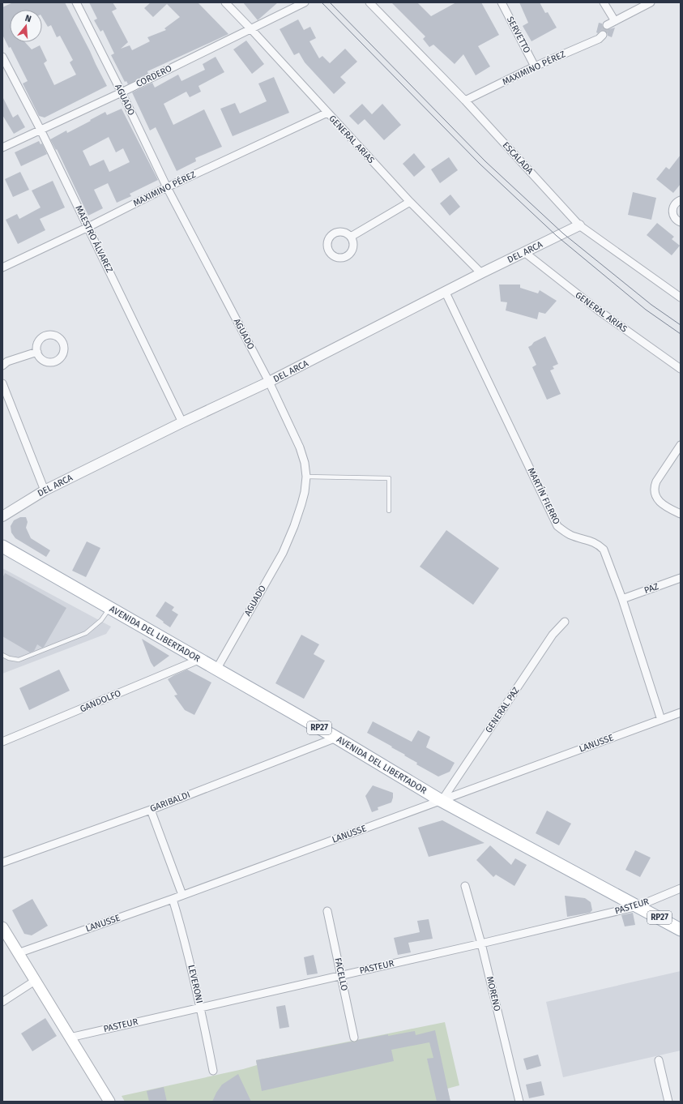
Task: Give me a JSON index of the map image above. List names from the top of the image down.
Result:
{
  "streets": {
    "main road": ["AVENIDA DEL LIBERTADOR", "RP27"],
    "street": [
      "SERVETTO",
      "MAXIMINO PÉREZ",
      "CORDERO",
      "AGUADO",
      "GENERAL ARIAS",
      "ESCALADA",
      "MAESTRO ÁLVAREZ",
      "DEL ARCA",
      "MARTÍN FIERRO",
      "PAZ",
      "GANDOLFO",
      "GENERAL PAZ",
      "LANUSSE",
      "GARIBALDI",
      "PASTEUR",
      "FACELLO",
      "LEVERONI",
      "MORENO"
    ]
  },
  "crossings": [
    ["SERVETTO", "MAXIMINO PÉREZ"],
    ["MAXIMINO PÉREZ", "AGUADO"],
    ["MAXIMINO PÉREZ", "GENERAL ARIAS"],
    ["MAXIMINO PÉREZ", "ESCALADA"],
    ["MAXIMINO PÉREZ", "MAESTRO ÁLVAREZ"],
    ["CORDERO", "AGUADO"],
    ["CORDERO", "GENERAL ARIAS"],
    ["CORDERO", "MAESTRO ÁLVAREZ"],
    ["AGUADO", "DEL ARCA"],
    ["AGUADO", "AVENIDA DEL LIBERTADOR"],
    ["GENERAL ARIAS", "DEL ARCA"],
    ["ESCALADA", "DEL ARCA"],
    ["MAESTRO ÁLVAREZ", "DEL ARCA"],
    ["DEL ARCA", "MARTÍN FIERRO"],
    ["MARTÍN FIERRO", "PAZ"],
    ["MARTÍN FIERRO", "LANUSSE"],
    ["AVENIDA DEL LIBERTADOR", "GANDOLFO"],
    ["AVENIDA DEL LIBERTADOR", "GENERAL PAZ"],
    ["AVENIDA DEL LIBERTADOR", "LANUSSE"],
    ["AVENIDA DEL LIBERTADOR", "GARIBALDI"],
    ["AVENIDA DEL LIBERTADOR", "PASTEUR"],
    ["GENERAL PAZ", "LANUSSE"],
    ["LANUSSE", "LEVERONI"],
    ["PASTEUR", "FACELLO"],
    ["PASTEUR", "LEVERONI"],
    ["PASTEUR", "MORENO"]
  ],
  "north": "top"
}
